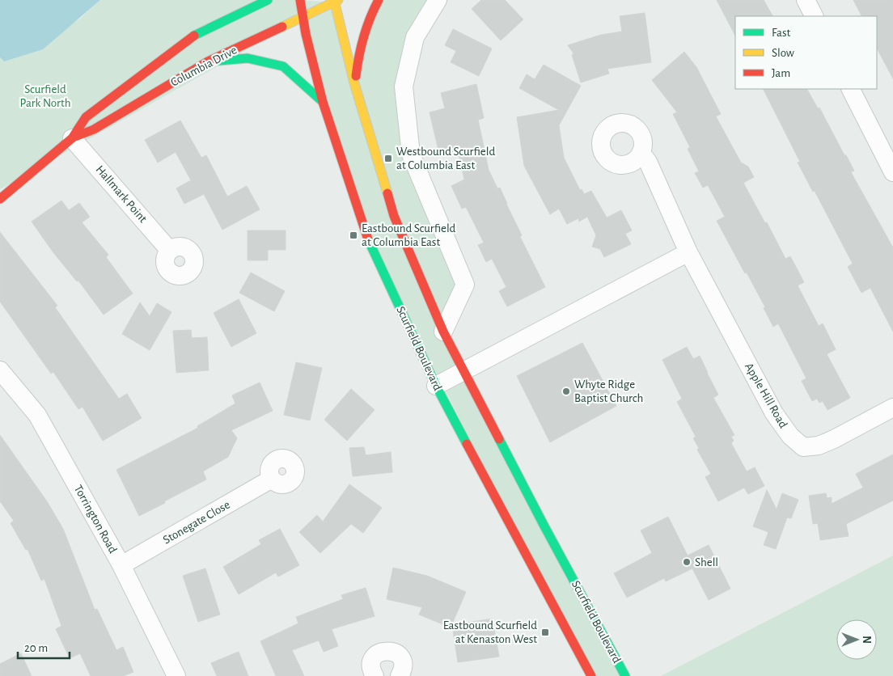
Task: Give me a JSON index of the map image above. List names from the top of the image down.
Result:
{
  "streets": {
    "street": [
      "Columbia Drive",
      "Hallmark Point",
      "Scurfield Boulevard",
      "Apple Hill Road",
      "Torrington Road",
      "Stonegate Close"
    ]
  },
  "crossings": [
    ["Columbia Drive", "Hallmark Point"],
    ["Columbia Drive", "Scurfield Boulevard"],
    ["Torrington Road", "Stonegate Close"]
  ],
  "parks": ["Scurfield Park North"],
  "places": {
    "transit": ["Westbound Scurfield at Columbia East", "Eastbound Scurfield at Columbia East", "Eastbound Scurfield at Kenaston West"],
    "other": ["Whyte Ridge Baptist Church", "Shell"]
  },
  "legend": ["Fast", "Slow", "Jam"],
  "scale_bar": "20 m",
  "north": "right"
}
